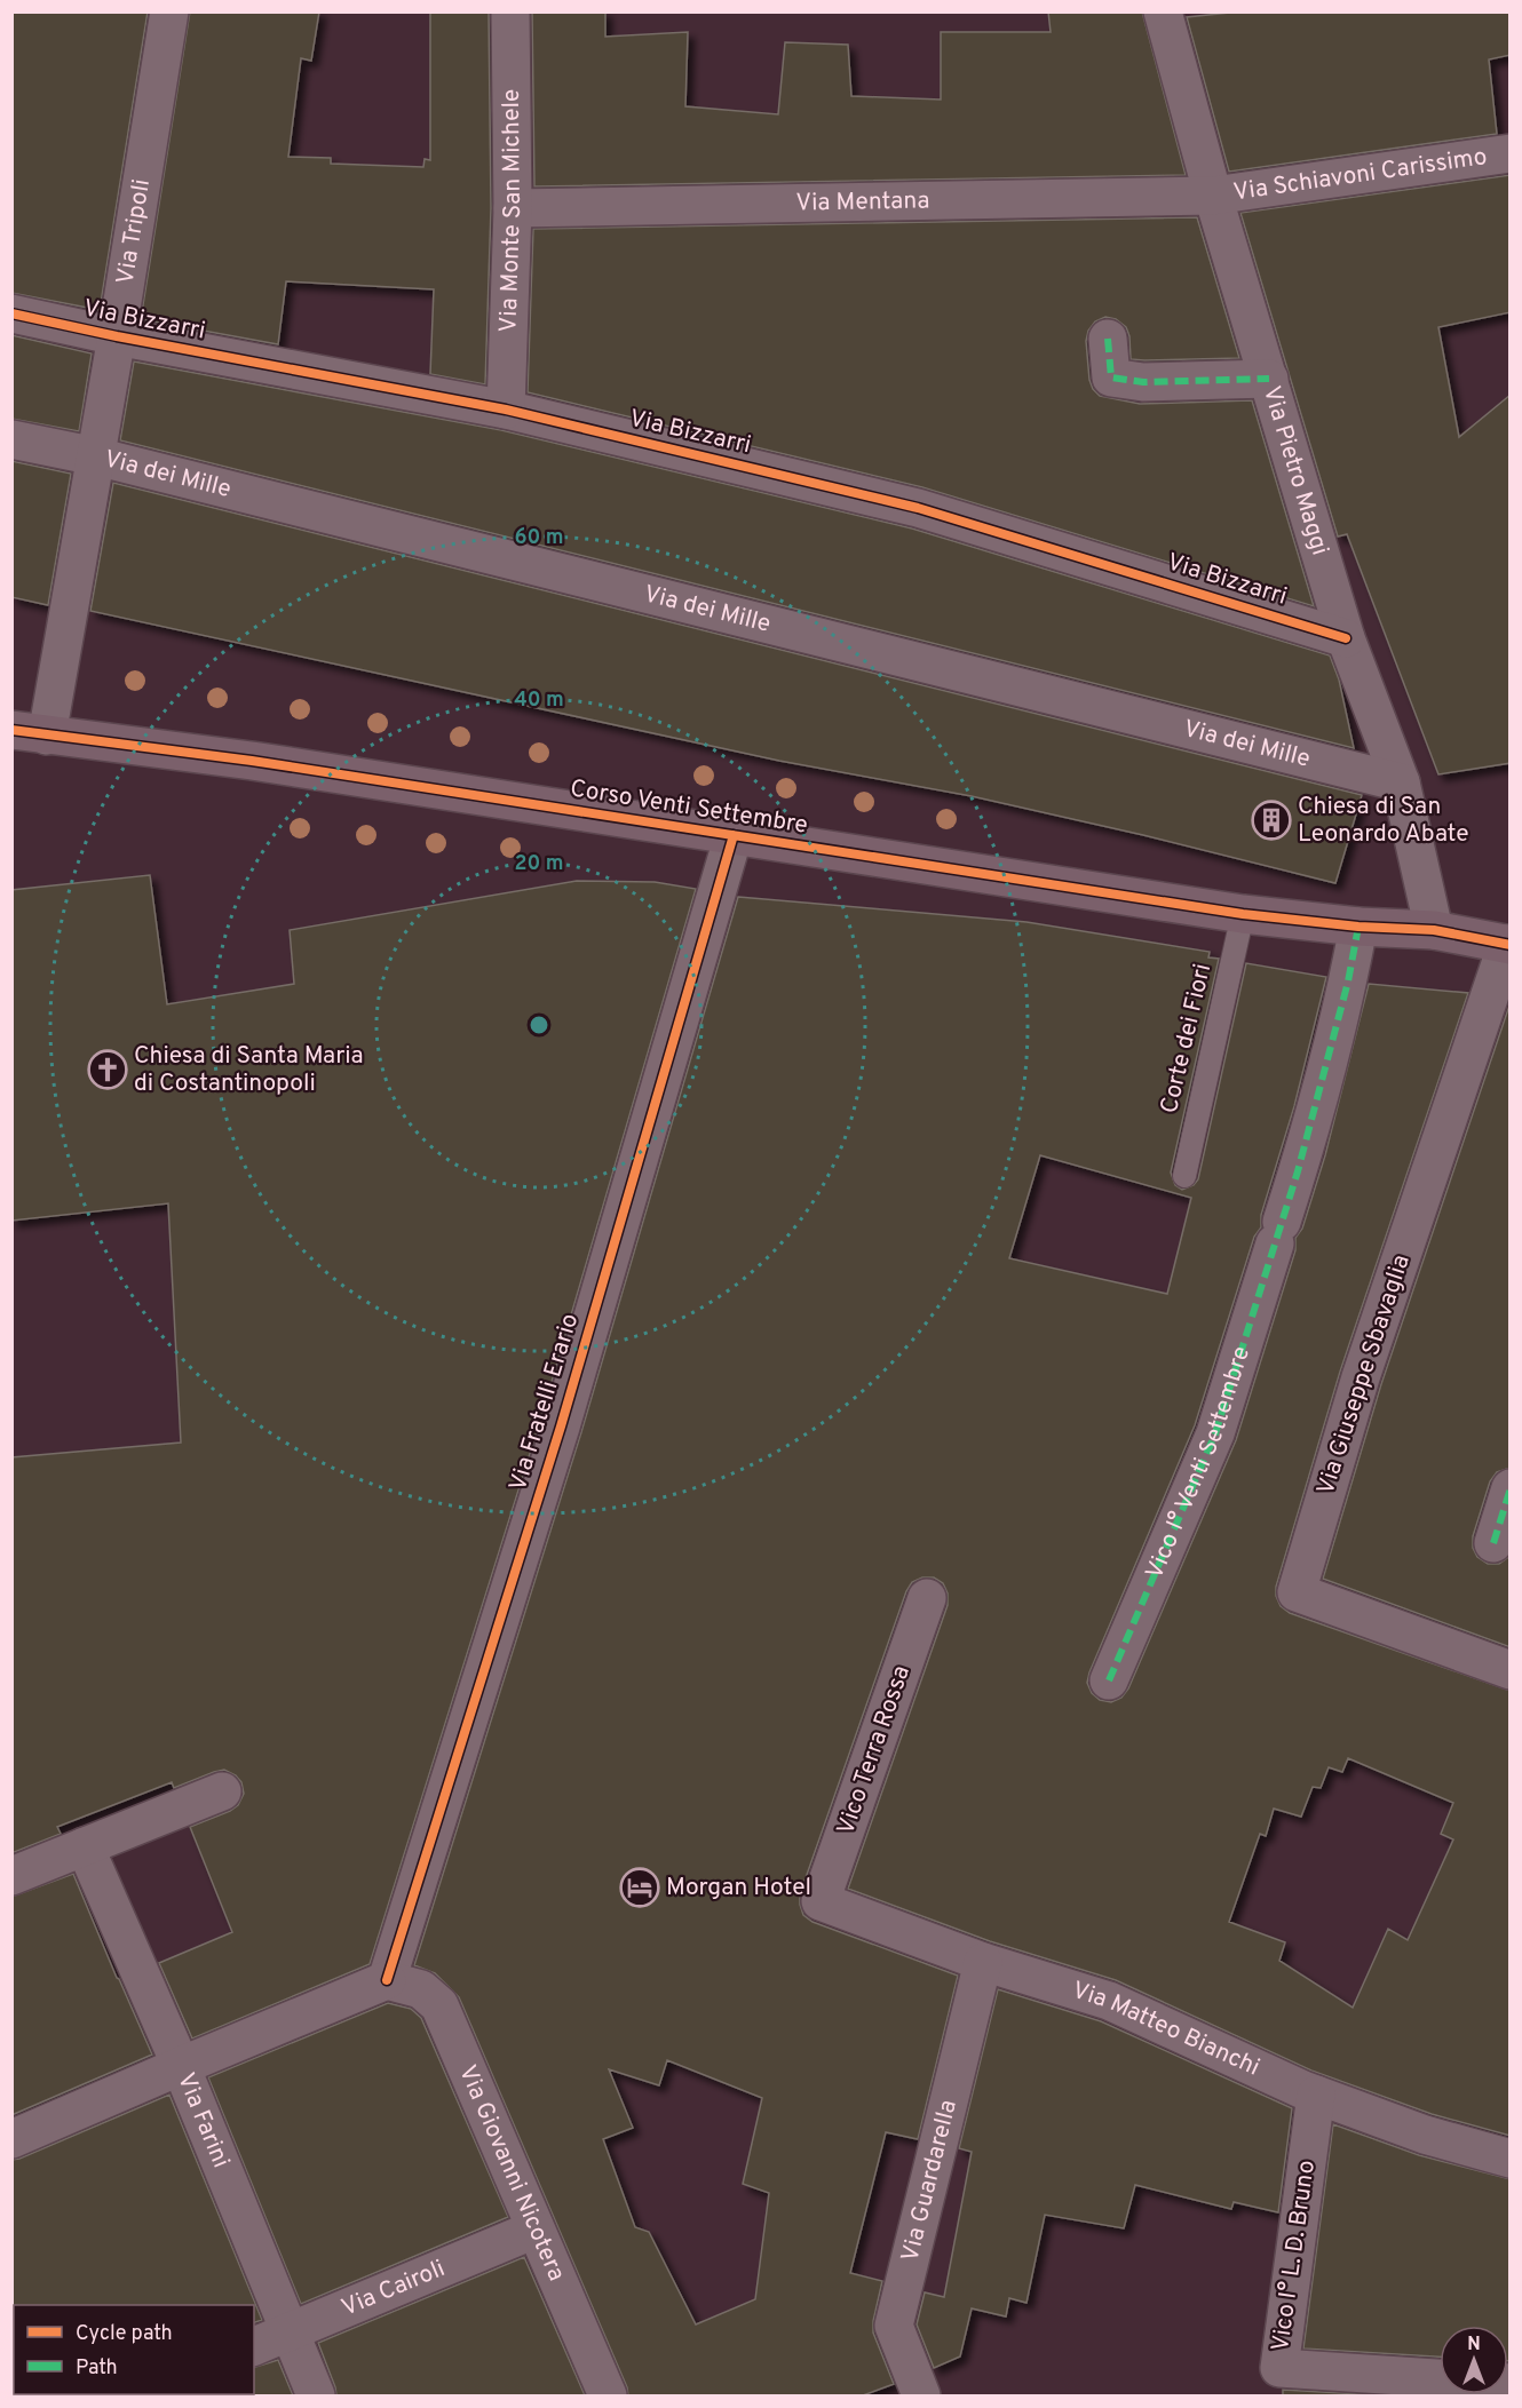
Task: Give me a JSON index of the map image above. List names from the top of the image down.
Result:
{
  "streets": {
    "street": [
      "Via Schiavoni Carissimo",
      "Via Mentana",
      "Via Monte San Michele",
      "Via Tripoli",
      "Via Bizzarri",
      "Via Pietro Maggi",
      "Via dei Mille",
      "Corso Venti Settembre",
      "Via Giuseppe Sbavaglia",
      "Via Fratelli Erario",
      "Vico I° Venti Settembre",
      "Vico Terra Rossa",
      "Via Matteo Bianchi",
      "Via Farini",
      "Via Giovanni Nicotera",
      "Via Guardarella",
      "Vico I° L. D. Bruno",
      "Via Cairoli"
    ],
    "lane": ["Corte dei Fiori"]
  },
  "crossings": [
    ["Via Schiavoni Carissimo", "Via Mentana"],
    ["Via Schiavoni Carissimo", "Via Pietro Maggi"],
    ["Via Mentana", "Via Monte San Michele"],
    ["Via Mentana", "Via Pietro Maggi"],
    ["Via Monte San Michele", "Via Bizzarri"],
    ["Via Tripoli", "Via Bizzarri"],
    ["Via Tripoli", "Via dei Mille"],
    ["Via Tripoli", "Corso Venti Settembre"],
    ["Via Bizzarri", "Via Pietro Maggi"],
    ["Via Pietro Maggi", "Via dei Mille"],
    ["Via Pietro Maggi", "Corso Venti Settembre"],
    ["Corso Venti Settembre", "Corte dei Fiori"],
    ["Corso Venti Settembre", "Via Giuseppe Sbavaglia"],
    ["Corso Venti Settembre", "Via Fratelli Erario"],
    ["Corso Venti Settembre", "Vico I° Venti Settembre"],
    ["Via Fratelli Erario", "Via Giovanni Nicotera"],
    ["Vico Terra Rossa", "Via Matteo Bianchi"],
    ["Via Matteo Bianchi", "Via Guardarella"],
    ["Via Matteo Bianchi", "Vico I° L. D. Bruno"],
    ["Via Farini", "Via Cairoli"],
    ["Via Giovanni Nicotera", "Via Cairoli"]
  ],
  "places": {
    "building": ["Chiesa di San Leonardo Abate"],
    "church": ["Chiesa di Santa Maria di Costantinopoli"],
    "hotel": ["Morgan Hotel"]
  },
  "legend": ["Cycle path", "Path"],
  "north": "top",
  "rings": ["60 m", "40 m", "20 m"]
}
